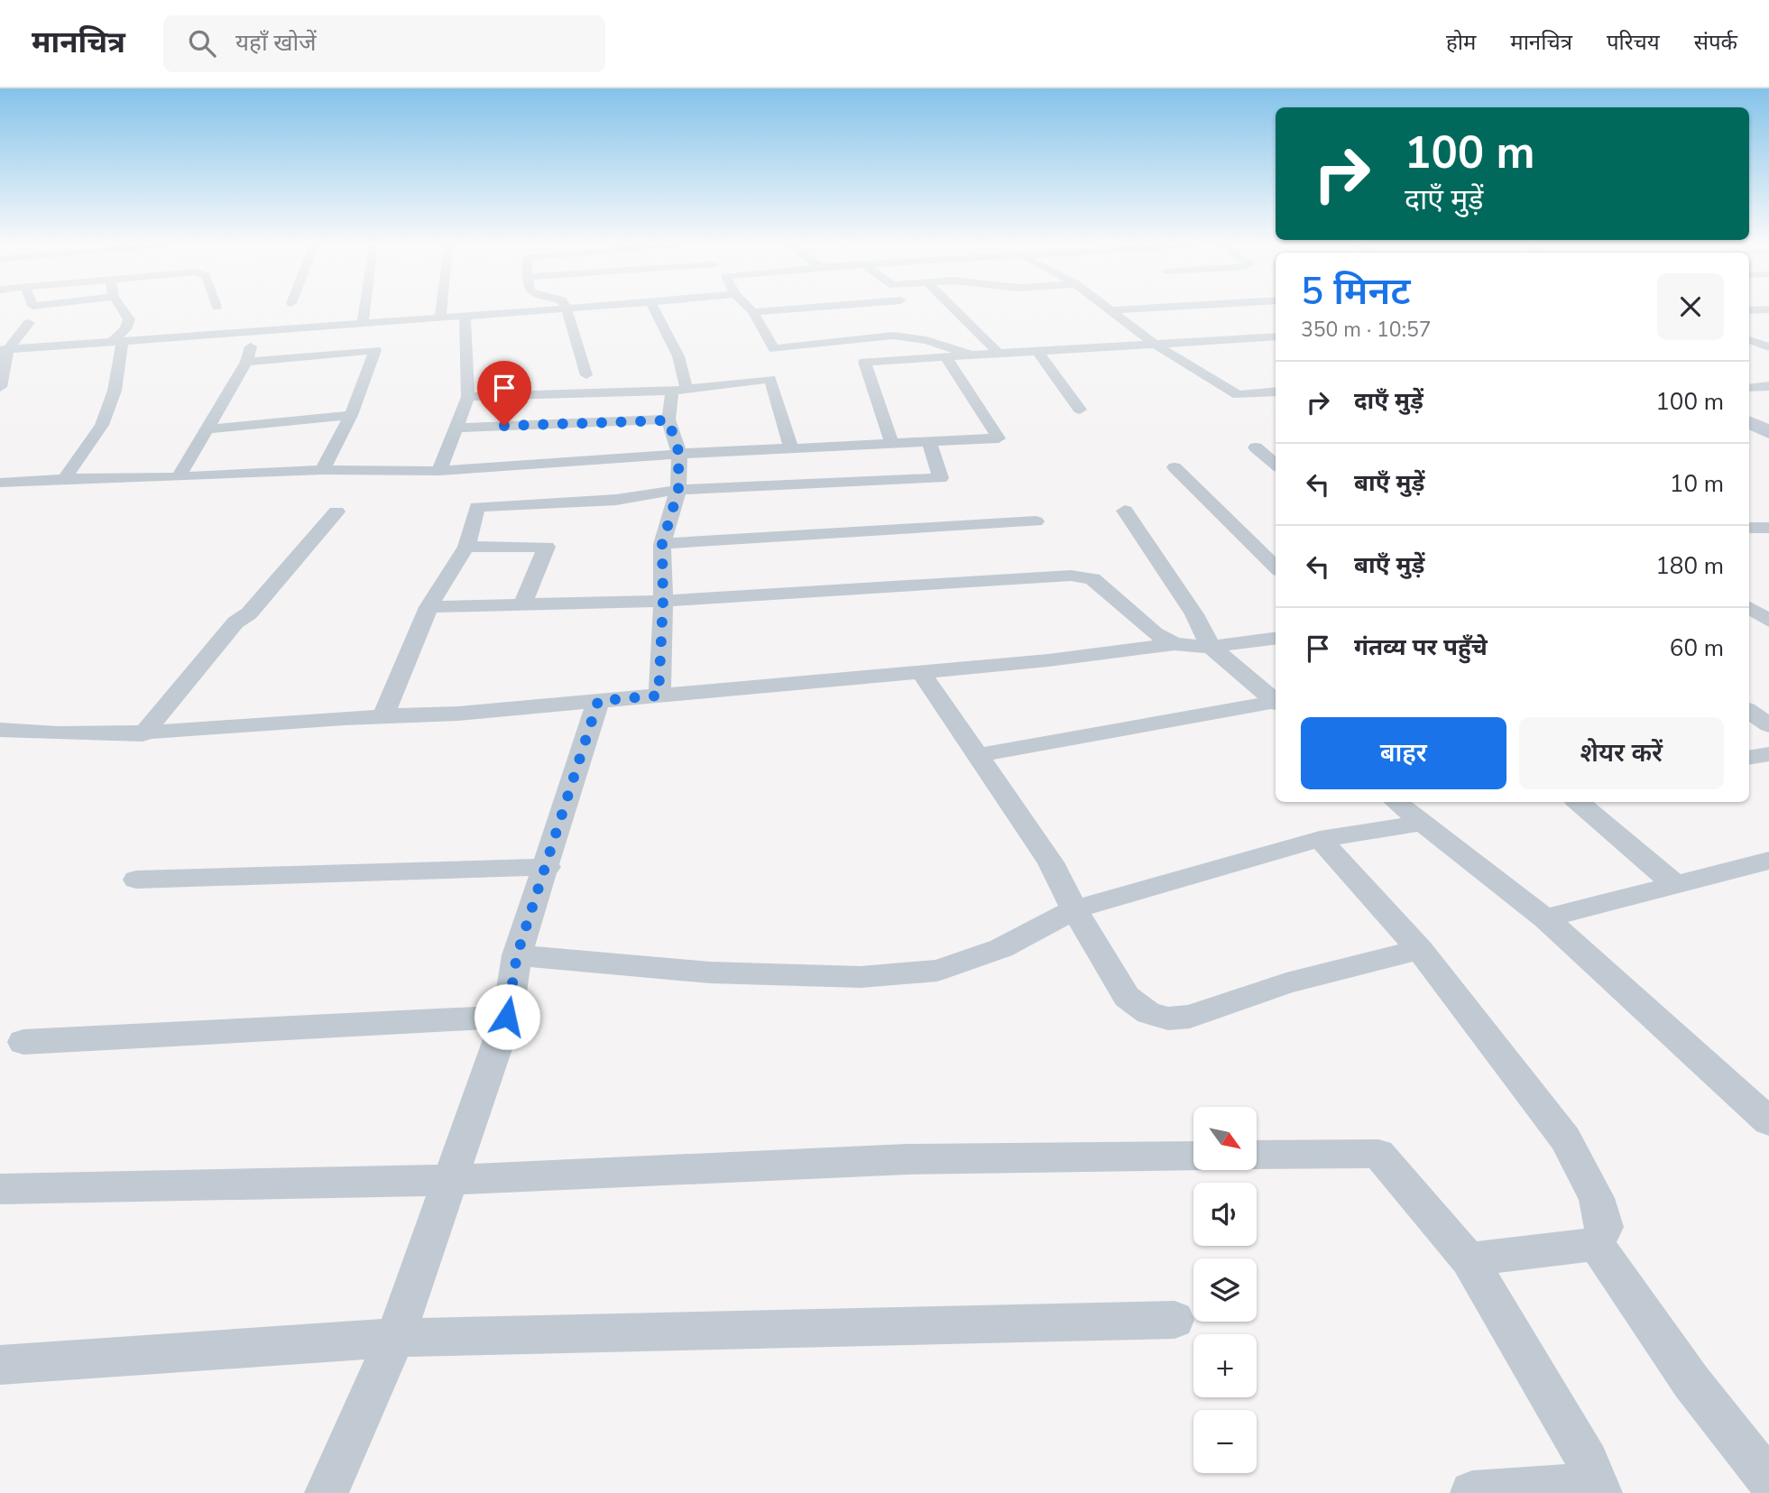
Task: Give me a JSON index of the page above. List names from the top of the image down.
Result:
{
  "north": "bottom right",
  "page": {
    "header": "मानचित्र",
    "search": "यहाँ खोजें",
    "nav": [
      "होम",
      "मानचित्र",
      "परिचय",
      "संपर्क"
    ],
    "turn": ["100 m", "दाएँ मुड़ें"],
    "heading": ["5 मिनट", "350 m · 10:57"],
    "list": [
      {
        "name": "दाएँ मुड़ें",
        "value": "100 m"
      },
      {
        "name": "बाएँ मुड़ें",
        "value": "10 m"
      },
      {
        "name": "बाएँ मुड़ें",
        "value": "180 m"
      },
      {
        "name": "गंतव्य पर पहुँचे",
        "value": "60 m"
      }
    ],
    "buttons": ["बाहर", "शेयर करें"],
    "map_buttons": ["+", "−"]
  }
}
